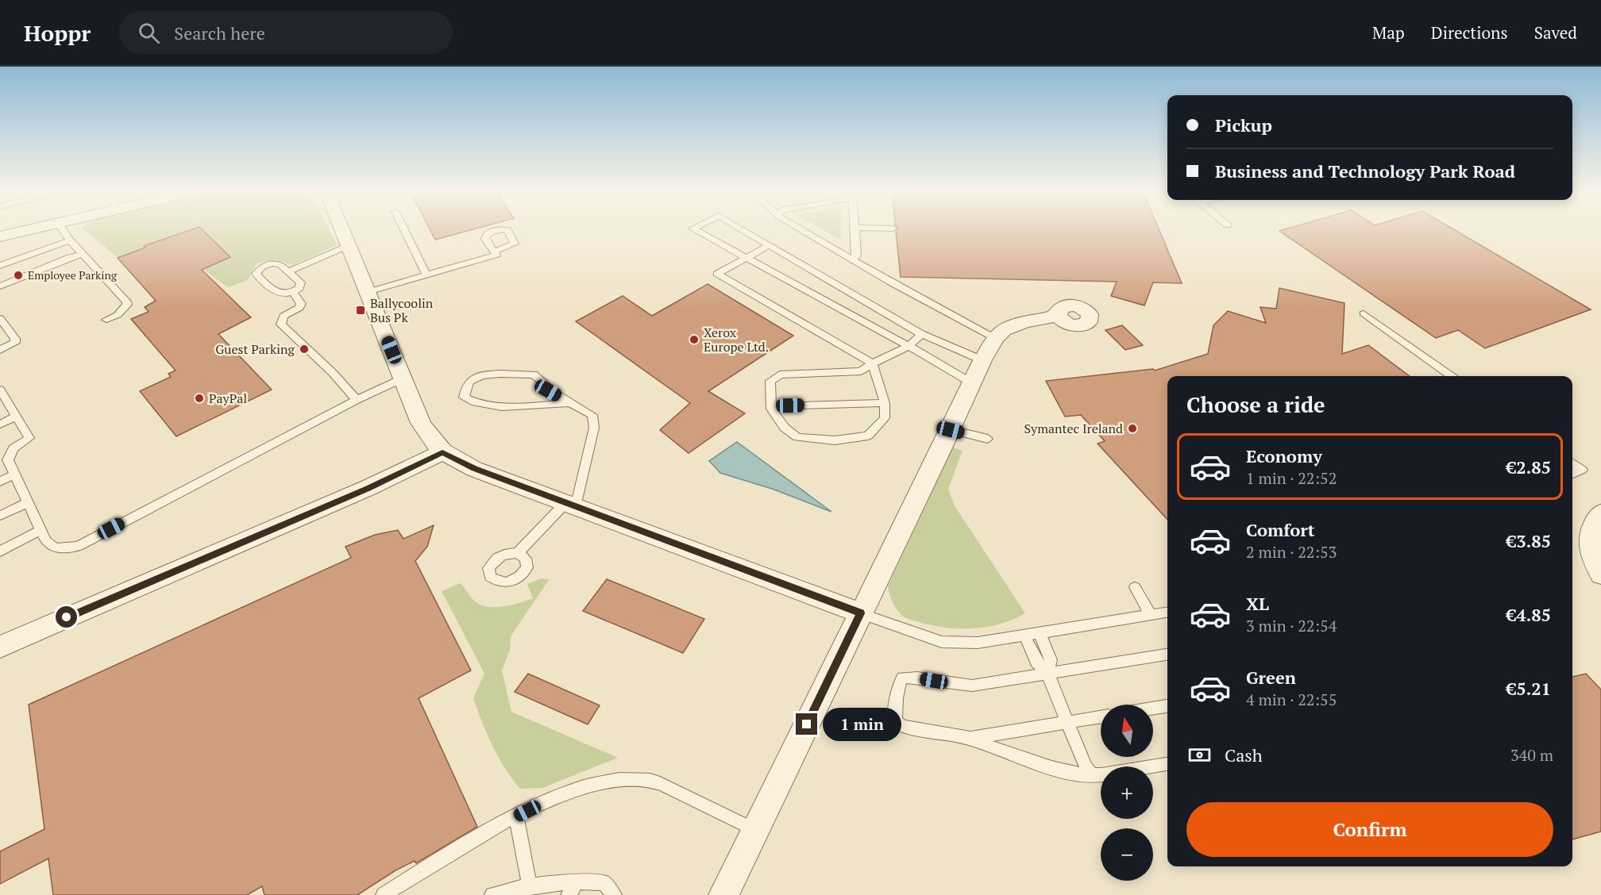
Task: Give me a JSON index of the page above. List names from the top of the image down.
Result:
{
  "places": {
    "other": [
      "Employee Parking",
      "Xerox Europe Ltd.",
      "Guest Parking",
      "PayPal",
      "Symantec Ireland"
    ],
    "transit": ["Ballycoolin Bus Pk"]
  },
  "north": "top",
  "page": {
    "header": "Hoppr",
    "search": "Search here",
    "nav": ["Map", "Directions", "Saved"],
    "banner": ["Pickup", "Business and Technology Park Road"],
    "heading": "Choose a ride",
    "list": [
      {
        "name": "Economy",
        "note": "1 min · 22:52",
        "value": "€2.85"
      },
      {
        "name": "Comfort",
        "note": "2 min · 22:53",
        "value": "€3.85"
      },
      {
        "name": "XL",
        "note": "3 min · 22:54",
        "value": "€4.85"
      },
      {
        "name": "Green",
        "note": "4 min · 22:55",
        "value": "€5.21"
      }
    ],
    "map_buttons": ["+", "−"],
    "bubble": "1 min",
    "pay": ["Cash", "340 m"],
    "buttons": "Confirm"
  }
}
